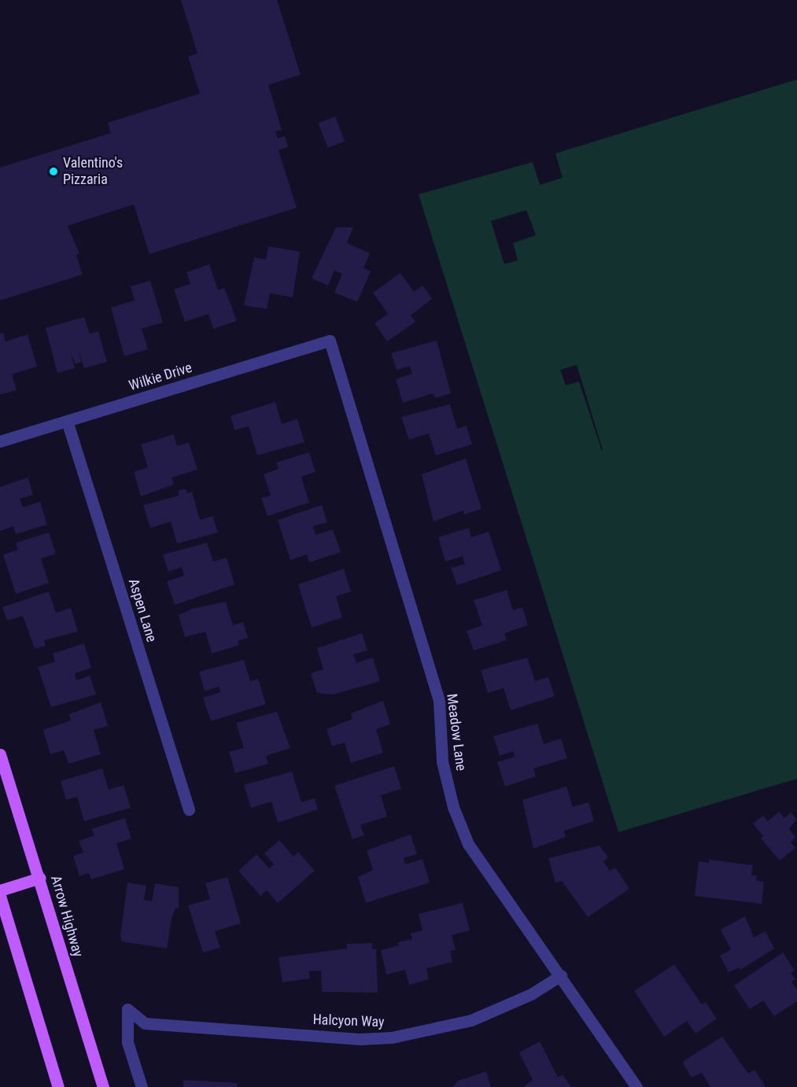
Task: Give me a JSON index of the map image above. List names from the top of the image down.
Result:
{
  "streets": {
    "main road": ["Arrow Highway"],
    "street": [
      "Wilkie Drive",
      "Aspen Lane",
      "Meadow Lane",
      "Halcyon Way"
    ]
  },
  "crossings": [
    ["Wilkie Drive", "Aspen Lane"],
    ["Wilkie Drive", "Meadow Lane"],
    ["Meadow Lane", "Halcyon Way"]
  ],
  "places": ["Valentino's Pizzaria"]
}
